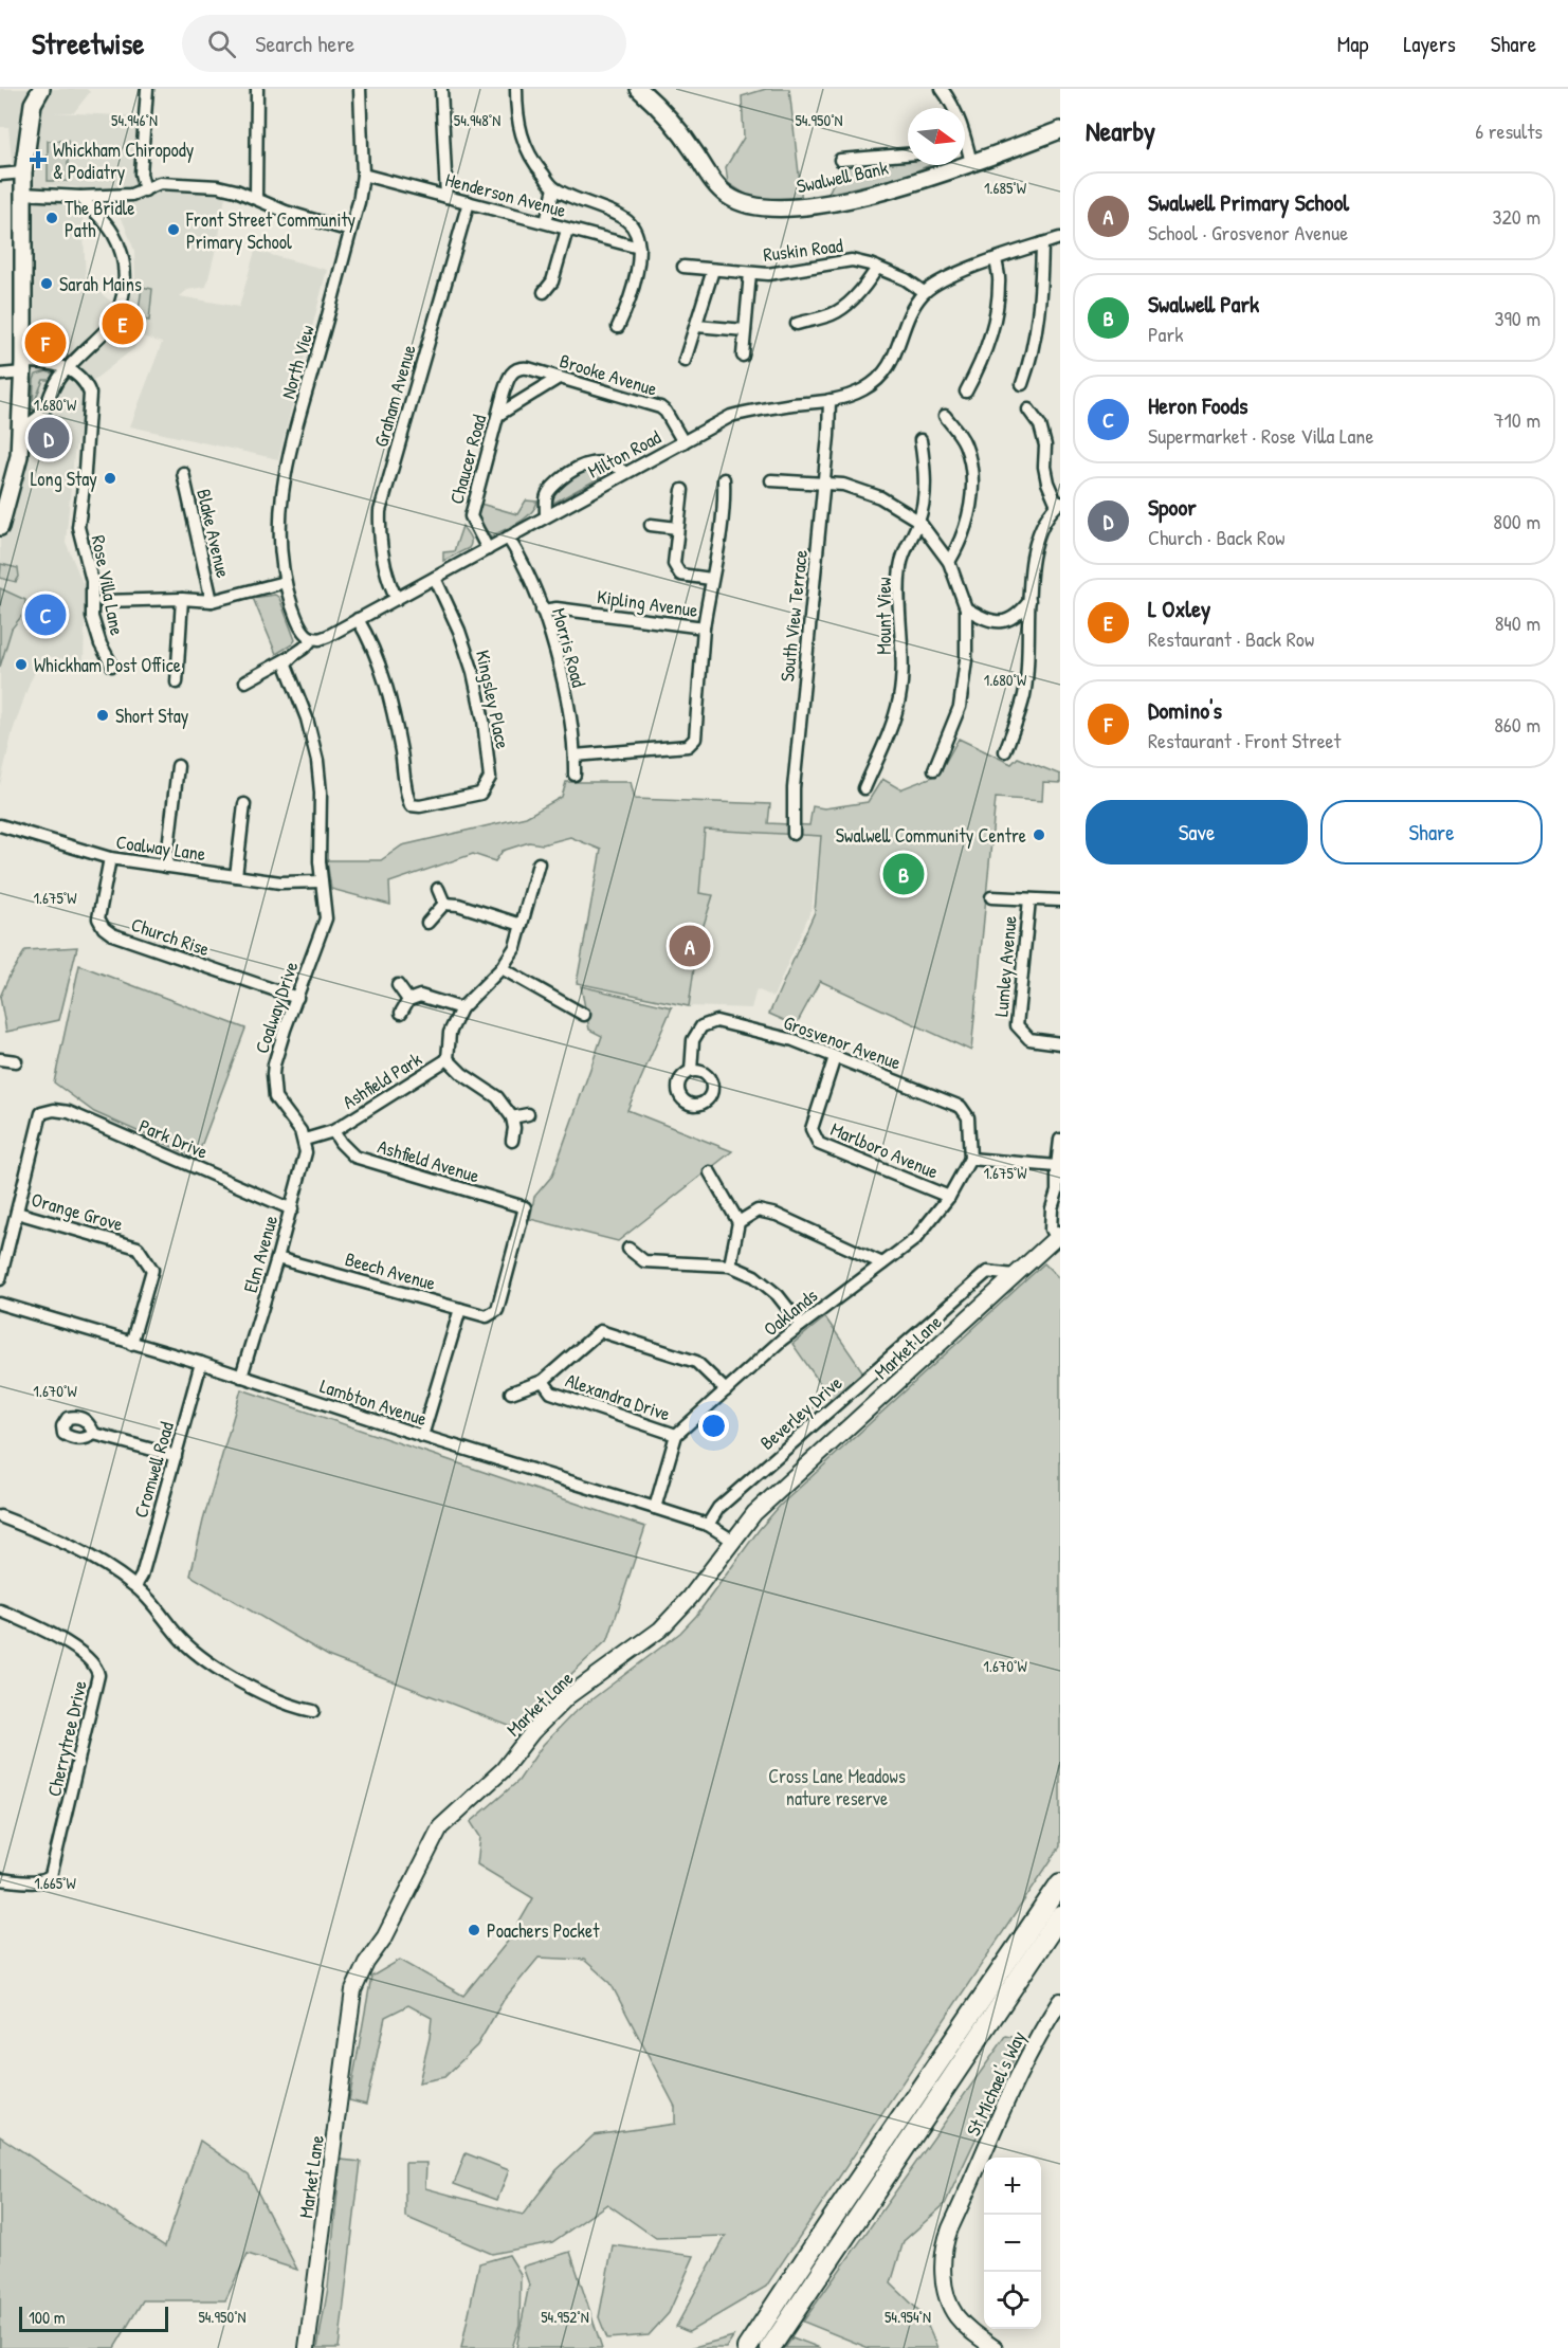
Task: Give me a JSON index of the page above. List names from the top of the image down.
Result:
{
  "streets": {
    "main road": ["Swalwell Bank"],
    "street": [
      "Henderson Avenue",
      "Ruskin Road",
      "North View",
      "Brooke Avenue",
      "Graham Avenue",
      "Milton Road",
      "Chaucer Road",
      "Blake Avenue",
      "Rose Villa Lane",
      "Kipling Avenue",
      "South View Terrace",
      "Mount View",
      "Morris Road",
      "Kingsley Place",
      "Coalway Lane",
      "Church Rise",
      "Lumley Avenue",
      "Coalway Drive",
      "Grosvenor Avenue",
      "Ashfield Park",
      "Park Drive",
      "Marlboro Avenue",
      "Ashfield Avenue",
      "Orange Grove",
      "Elm Avenue",
      "Beech Avenue",
      "Oaklands",
      "Market Lane",
      "Alexandra Drive",
      "Lambton Avenue",
      "Beverley Drive",
      "Cromwell Road",
      "Cherrytree Drive",
      "St Michael's Way"
    ]
  },
  "crossings": [
    ["Henderson Avenue", "North View"],
    ["Henderson Avenue", "Graham Avenue"],
    ["Ruskin Road", "Milton Road"],
    ["North View", "Milton Road"],
    ["Brooke Avenue", "Milton Road"],
    ["Brooke Avenue", "Chaucer Road"],
    ["Graham Avenue", "Milton Road"],
    ["Milton Road", "Chaucer Road"],
    ["Milton Road", "South View Terrace"],
    ["Milton Road", "Morris Road"],
    ["Milton Road", "Kingsley Place"],
    ["Kipling Avenue", "Morris Road"],
    ["Coalway Lane", "Church Rise"],
    ["Coalway Lane", "Coalway Drive"],
    ["Church Rise", "Coalway Drive"],
    ["Coalway Drive", "Ashfield Park"],
    ["Coalway Drive", "Elm Avenue"],
    ["Grosvenor Avenue", "Marlboro Avenue"],
    ["Grosvenor Avenue", "Oaklands"],
    ["Ashfield Park", "Ashfield Avenue"],
    ["Ashfield Park", "Elm Avenue"],
    ["Park Drive", "Orange Grove"],
    ["Park Drive", "Elm Avenue"],
    ["Marlboro Avenue", "Oaklands"],
    ["Ashfield Avenue", "Beech Avenue"],
    ["Orange Grove", "Lambton Avenue"],
    ["Elm Avenue", "Beech Avenue"],
    ["Elm Avenue", "Lambton Avenue"],
    ["Oaklands", "Alexandra Drive"],
    ["Market Lane", "Lambton Avenue"],
    ["Market Lane", "Beverley Drive"],
    ["Lambton Avenue", "Beverley Drive"],
    ["Lambton Avenue", "Cromwell Road"]
  ],
  "parks": ["Cross Lane Meadows nature reserve"],
  "places": {
    "health": ["Whickham Chiropody & Podiatry"],
    "other": [
      "The Bridle Path",
      "Front Street Community Primary School",
      "Sarah Mains",
      "Long Stay",
      "Whickham Post Office",
      "Short Stay",
      "Swalwell Community Centre",
      "Poachers Pocket"
    ]
  },
  "scale_bar": "100 m",
  "north": "right",
  "page": {
    "header": "Streetwise",
    "search": "Search here",
    "nav": ["Map", "Layers", "Share"],
    "heading": ["Nearby", "6 results"],
    "list": [
      {
        "mark": "A",
        "name": "Swalwell Primary School",
        "note": "School · Grosvenor Avenue",
        "value": "320 m"
      },
      {
        "mark": "B",
        "name": "Swalwell Park",
        "note": "Park",
        "value": "390 m"
      },
      {
        "mark": "C",
        "name": "Heron Foods",
        "note": "Supermarket · Rose Villa Lane",
        "value": "710 m"
      },
      {
        "mark": "D",
        "name": "Spoor",
        "note": "Church · Back Row",
        "value": "800 m"
      },
      {
        "mark": "E",
        "name": "L Oxley",
        "note": "Restaurant · Back Row",
        "value": "840 m"
      },
      {
        "mark": "F",
        "name": "Domino's",
        "note": "Restaurant · Front Street",
        "value": "860 m"
      }
    ],
    "pins": [
      "E",
      "F",
      "D",
      "C",
      "B",
      "A"
    ],
    "buttons": ["Save", "Share"],
    "map_buttons": ["+", "−"],
    "scale": "100 m"
  },
  "coordinates": [
    "54.946°N",
    "54.948°N",
    "54.950°N",
    "1.685°W",
    "1.680°W",
    "1.675°W",
    "1.670°W",
    "1.665°W",
    "54.952°N",
    "54.954°N"
  ]
}
